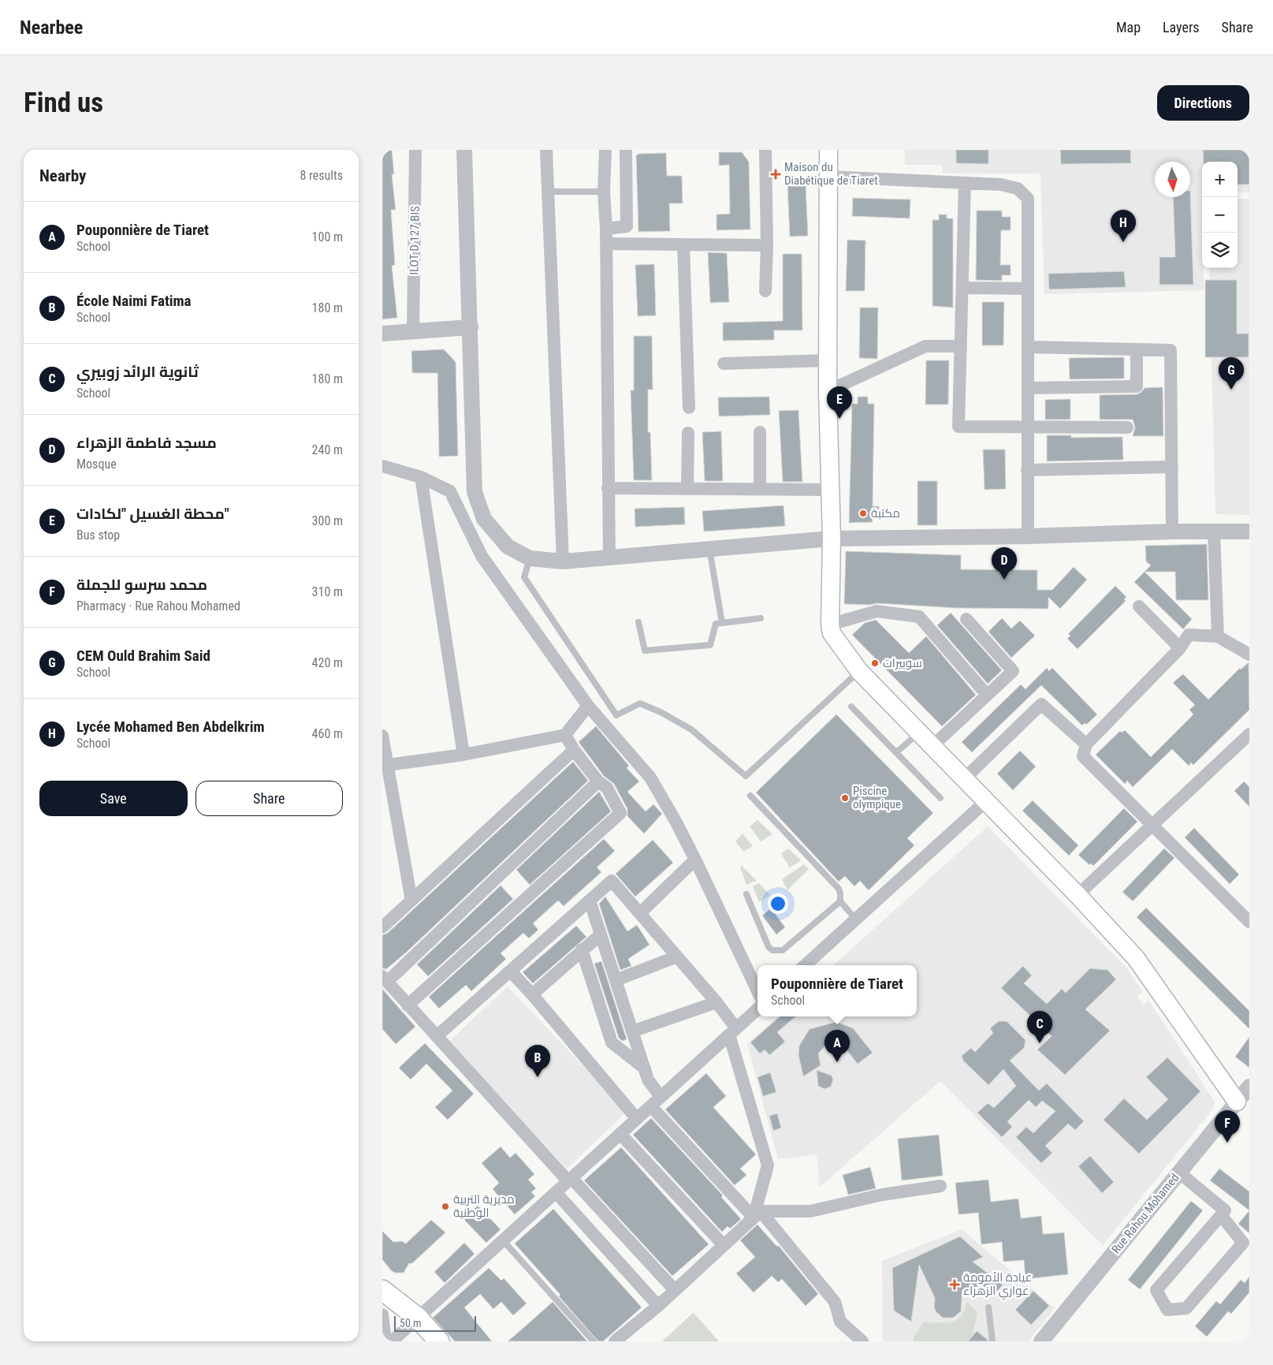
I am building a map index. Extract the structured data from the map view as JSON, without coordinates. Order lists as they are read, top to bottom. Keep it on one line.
{"streets":{"street":["ILOT D 127 BIS","Rue Rahou Mohamed"]},"places":{"health":["Maison du Diabétique de Tiaret","عيادة الأمومة عواري الزهراء"],"other":["مكتبة","سوبيرات","Piscine olympique","مديرية التربية الوطنية"]},"scale_bar":"50 m","north":"bottom","page":{"header":"Nearbee","nav":["Map","Layers","Share"],"buttons":["Directions",["Save","Share"]],"title":"Find us","heading":["Nearby","8 results"],"map_buttons":["+","−"],"list":[{"mark":"A","name":"Pouponnière de Tiaret","note":"School","value":"100 m"},{"mark":"B","name":"École Naimi Fatima","note":"School","value":"180 m"},{"mark":"C","name":"ثانوية الرائد زوبيري","note":"School","value":"180 m"},{"mark":"D","name":"مسجد فاطمة الزهراء","note":"Mosque","value":"240 m"},{"mark":"E","name":"محطة الغسيل \"لكادات\"","note":"Bus stop","value":"300 m"},{"mark":"F","name":"محمد سرسو للجملة","note":"Pharmacy · Rue Rahou Mohamed","value":"310 m"},{"mark":"G","name":"CEM Ould Brahim Said","note":"School","value":"420 m"},{"mark":"H","name":"Lycée Mohamed Ben Abdelkrim","note":"School","value":"460 m"}],"pins":["H","G","E","D","C","A","B","F"],"popup":["Pouponnière de Tiaret","School"],"scale":"50 m"}}
